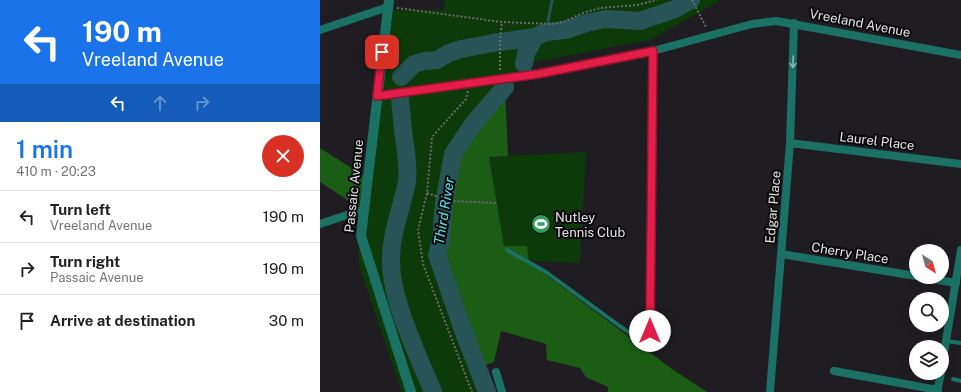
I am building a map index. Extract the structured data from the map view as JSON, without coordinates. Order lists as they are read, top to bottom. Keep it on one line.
{"streets":{"street":["Vreeland Avenue","Laurel Place","Passaic Avenue","Edgar Place","Cherry Place"]},"crossings":[["Vreeland Avenue","Passaic Avenue"],["Vreeland Avenue","Edgar Place"],["Laurel Place","Edgar Place"],["Edgar Place","Cherry Place"]],"water":["Third River"],"places":{"sports":["Nutley Tennis Club"]},"north":"bottom right","page":{"turn":["190 m","Vreeland Avenue"],"heading":["1 min","410 m · 20:23"],"list":[{"name":"Turn left","note":"Vreeland Avenue","value":"190 m"},{"name":"Turn right","note":"Passaic Avenue","value":"190 m"},{"name":"Arrive at destination","value":"30 m"}]}}
